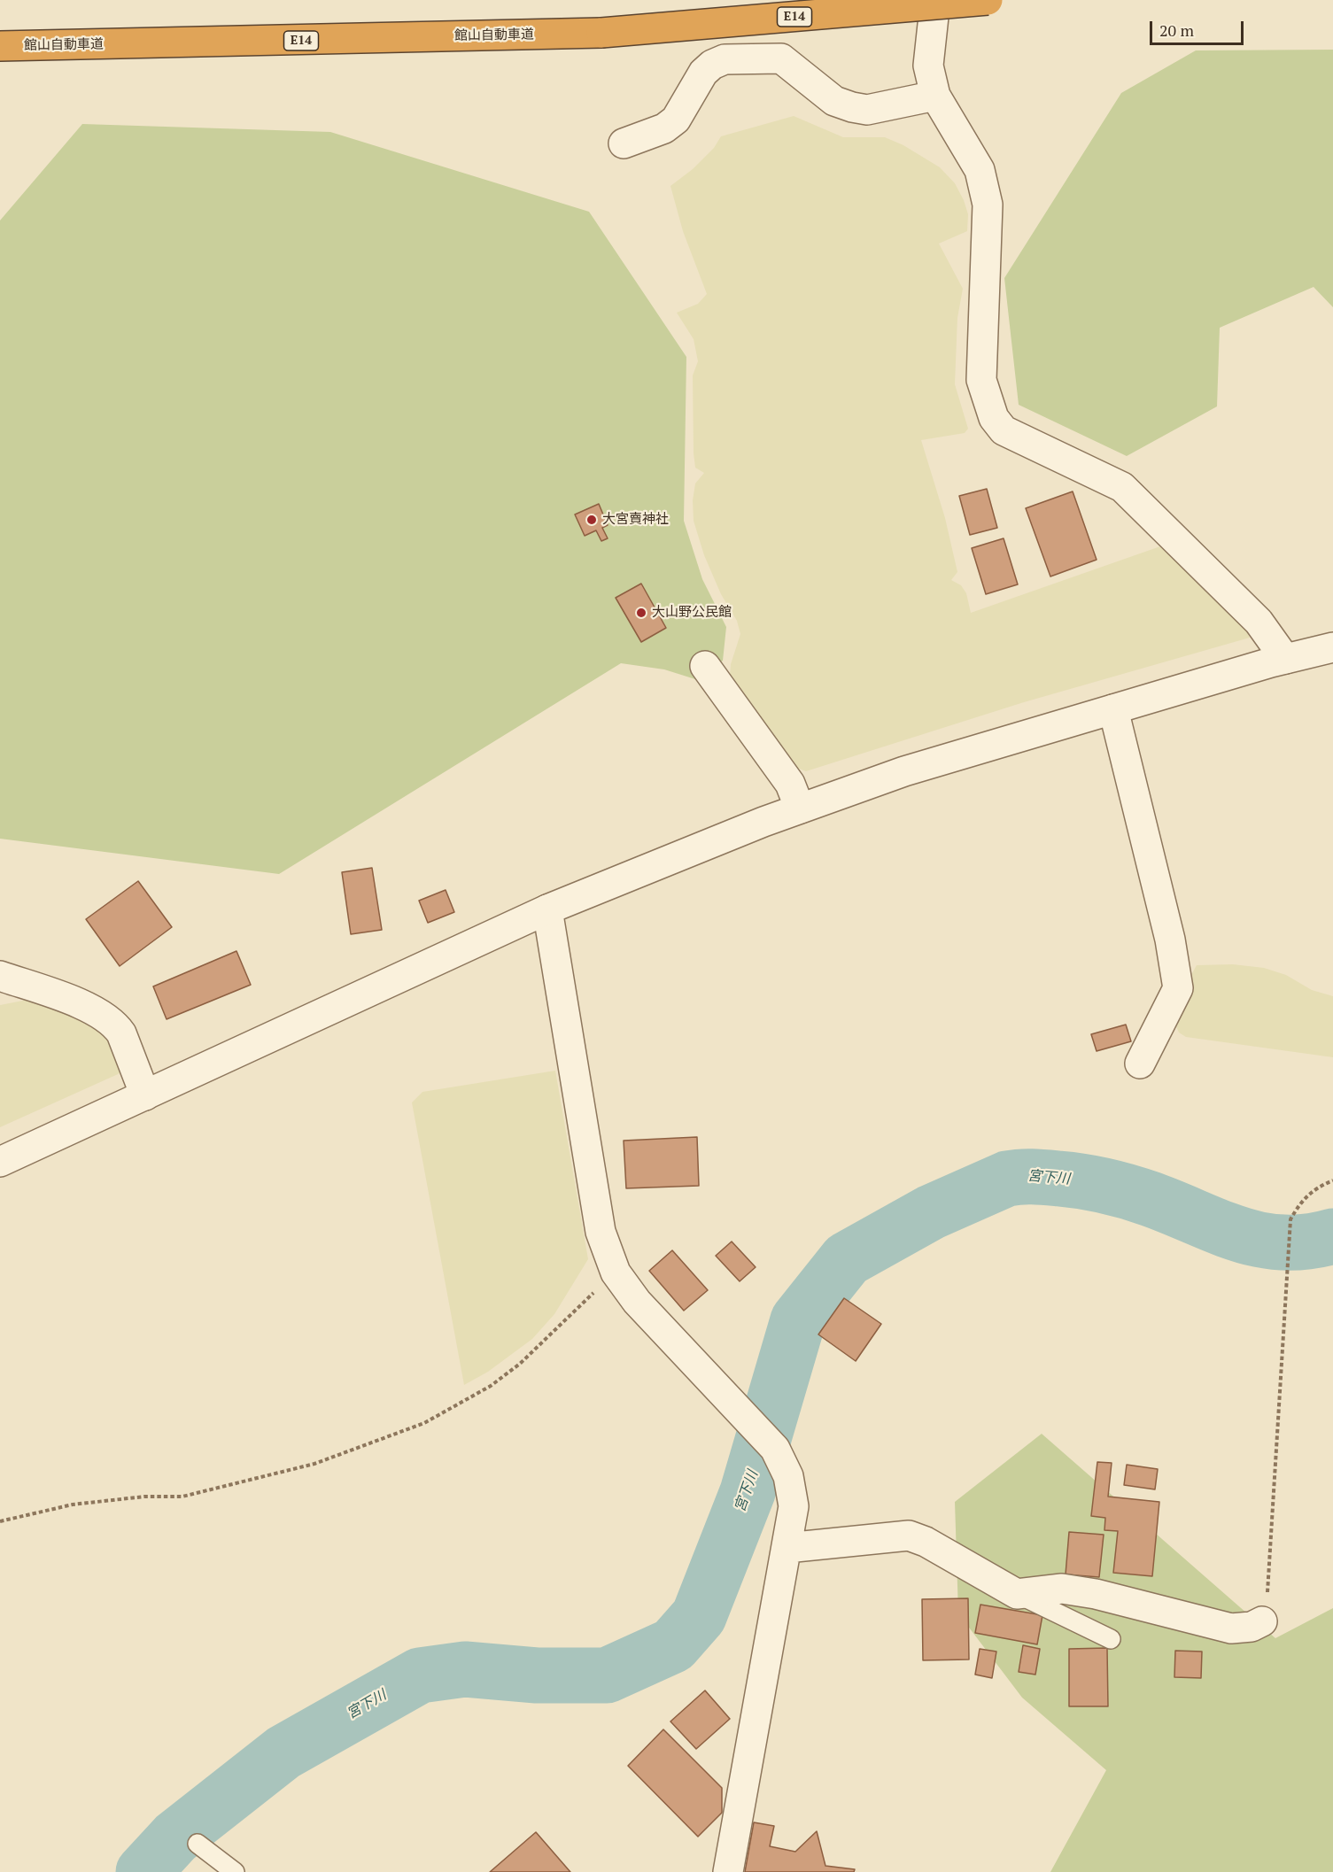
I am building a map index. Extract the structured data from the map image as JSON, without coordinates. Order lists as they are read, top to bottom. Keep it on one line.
{"streets":{"highway":["E14","館山自動車道"]},"water":["宮下川"],"places":["大宮賣神社","大山野公民館"],"scale_bar":"20 m"}
